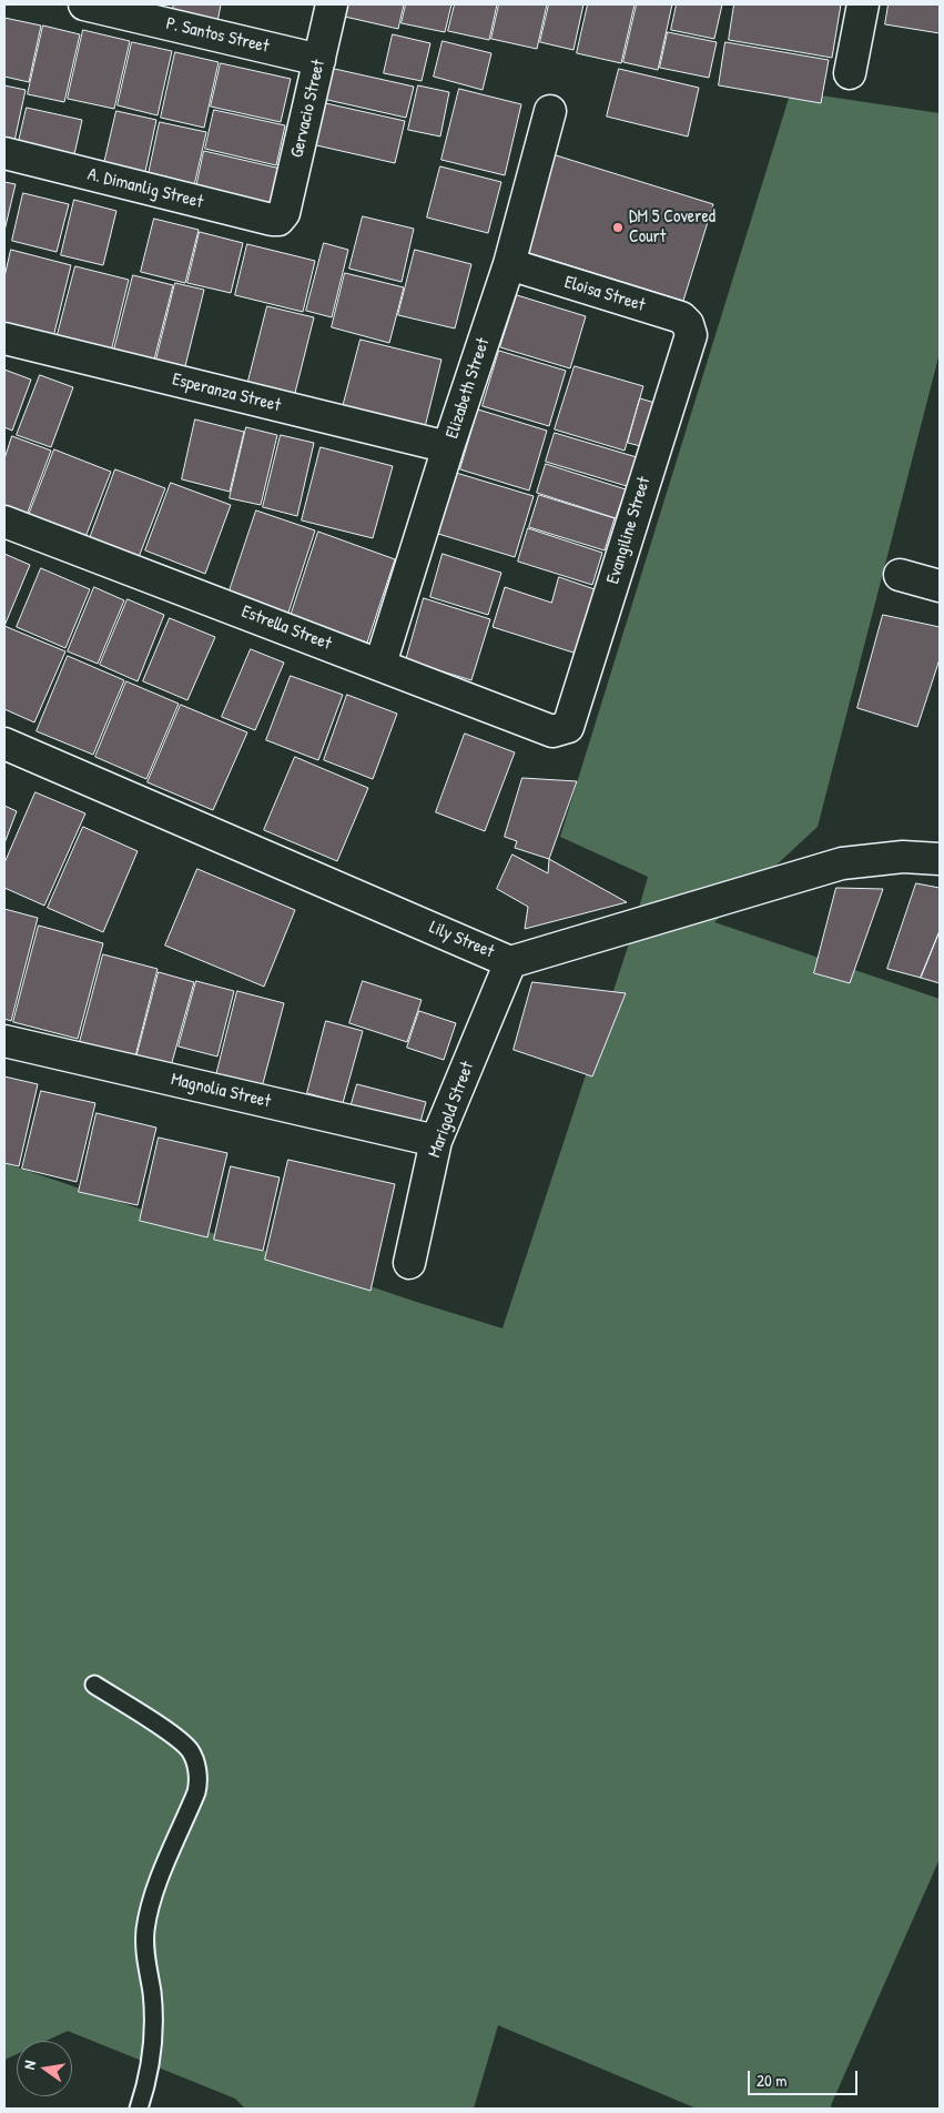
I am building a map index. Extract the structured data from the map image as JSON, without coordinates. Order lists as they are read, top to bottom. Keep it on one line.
{"streets":{"street":["P. Santos Street","Gervacio Street","A. Dimanlig Street","Eloisa Street","Elizabeth Street","Esperanza Street","Evangiline Street","Estrella Street","Lily Street","Magnolia Street","Marigold Street"]},"crossings":[["P. Santos Street","Gervacio Street"],["Gervacio Street","A. Dimanlig Street"],["Eloisa Street","Elizabeth Street"],["Eloisa Street","Evangiline Street"],["Elizabeth Street","Esperanza Street"],["Elizabeth Street","Estrella Street"],["Evangiline Street","Estrella Street"],["Lily Street","Marigold Street"],["Magnolia Street","Marigold Street"]],"places":["DM 5 Covered Court"],"scale_bar":"20 m","north":"left"}
